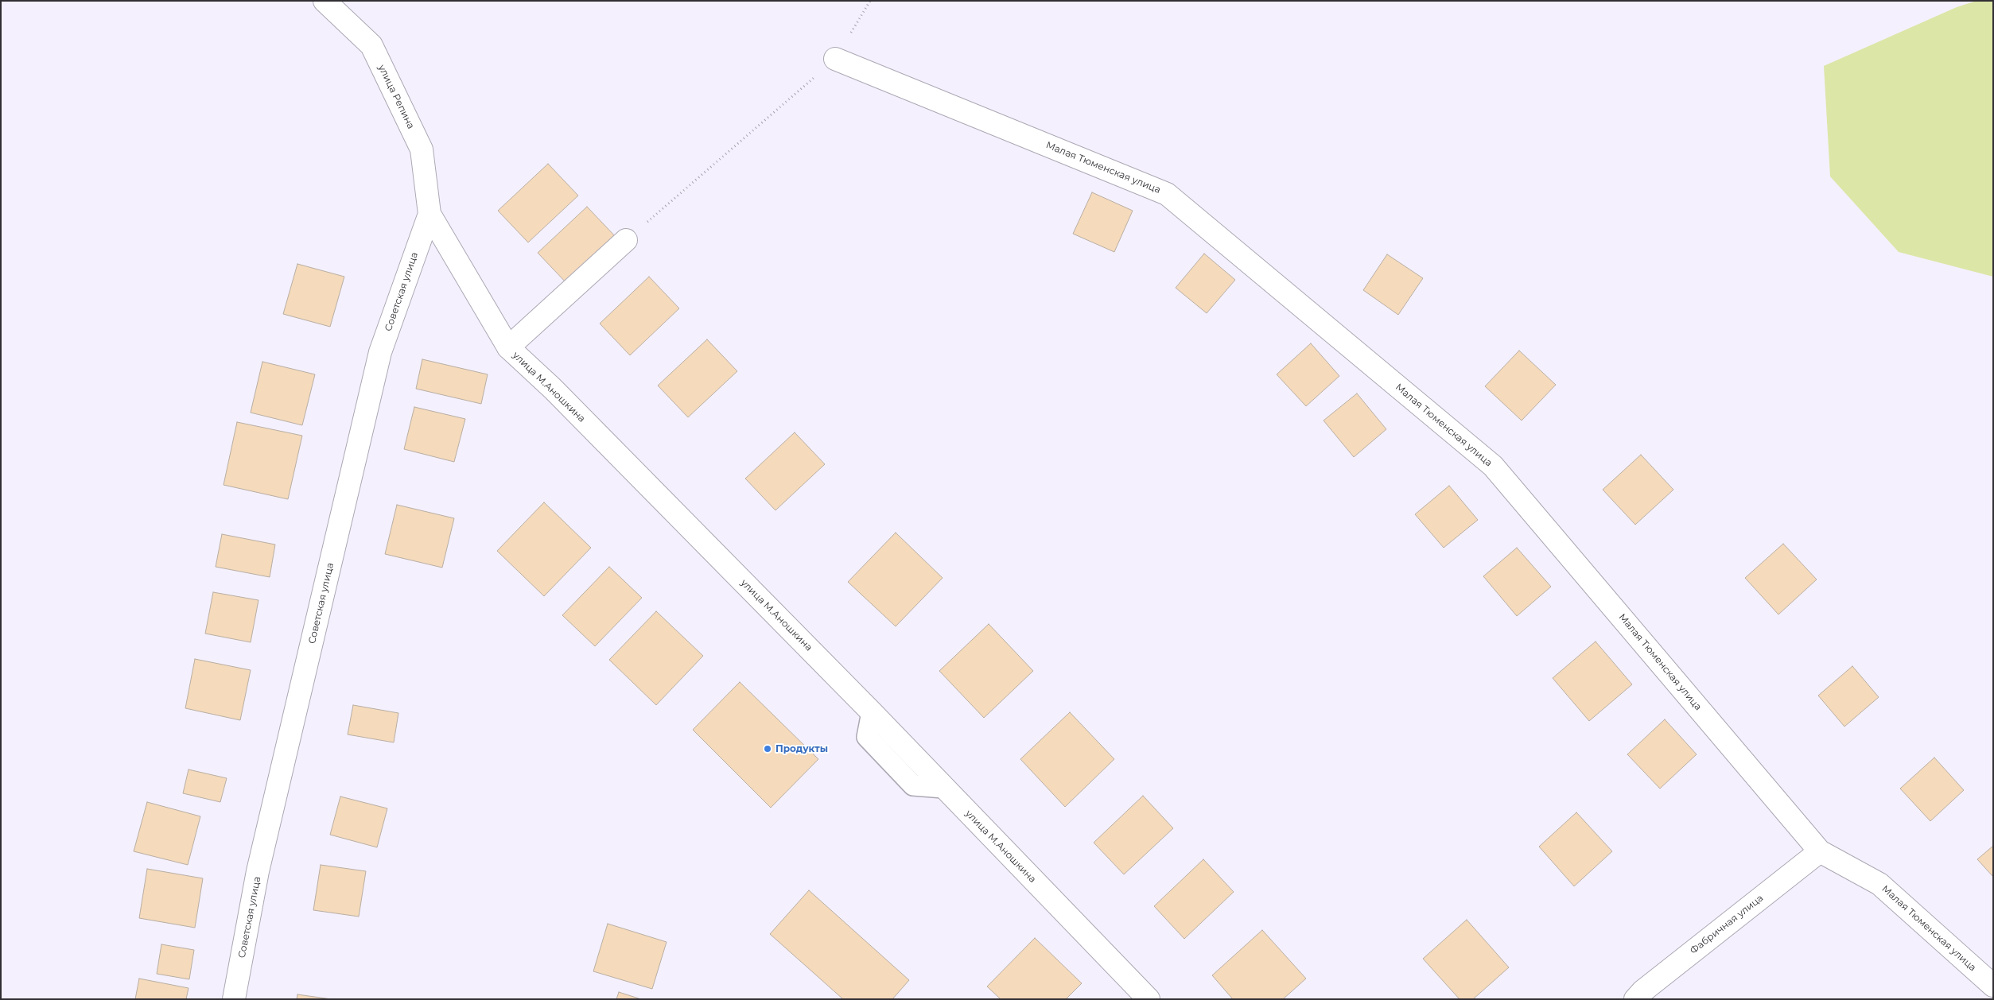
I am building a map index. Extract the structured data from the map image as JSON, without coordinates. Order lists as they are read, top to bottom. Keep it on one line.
{"streets":{"street":["улица Репина","Малая Тюменская улица","Советская улица","улица М.Аношкина","Фабричная улица"]},"crossings":[["улица Репина","Советская улица"],["улица Репина","улица М.Аношкина"],["Малая Тюменская улица","Фабричная улица"],["Советская улица","улица М.Аношкина"]],"places":["Продукты"]}
